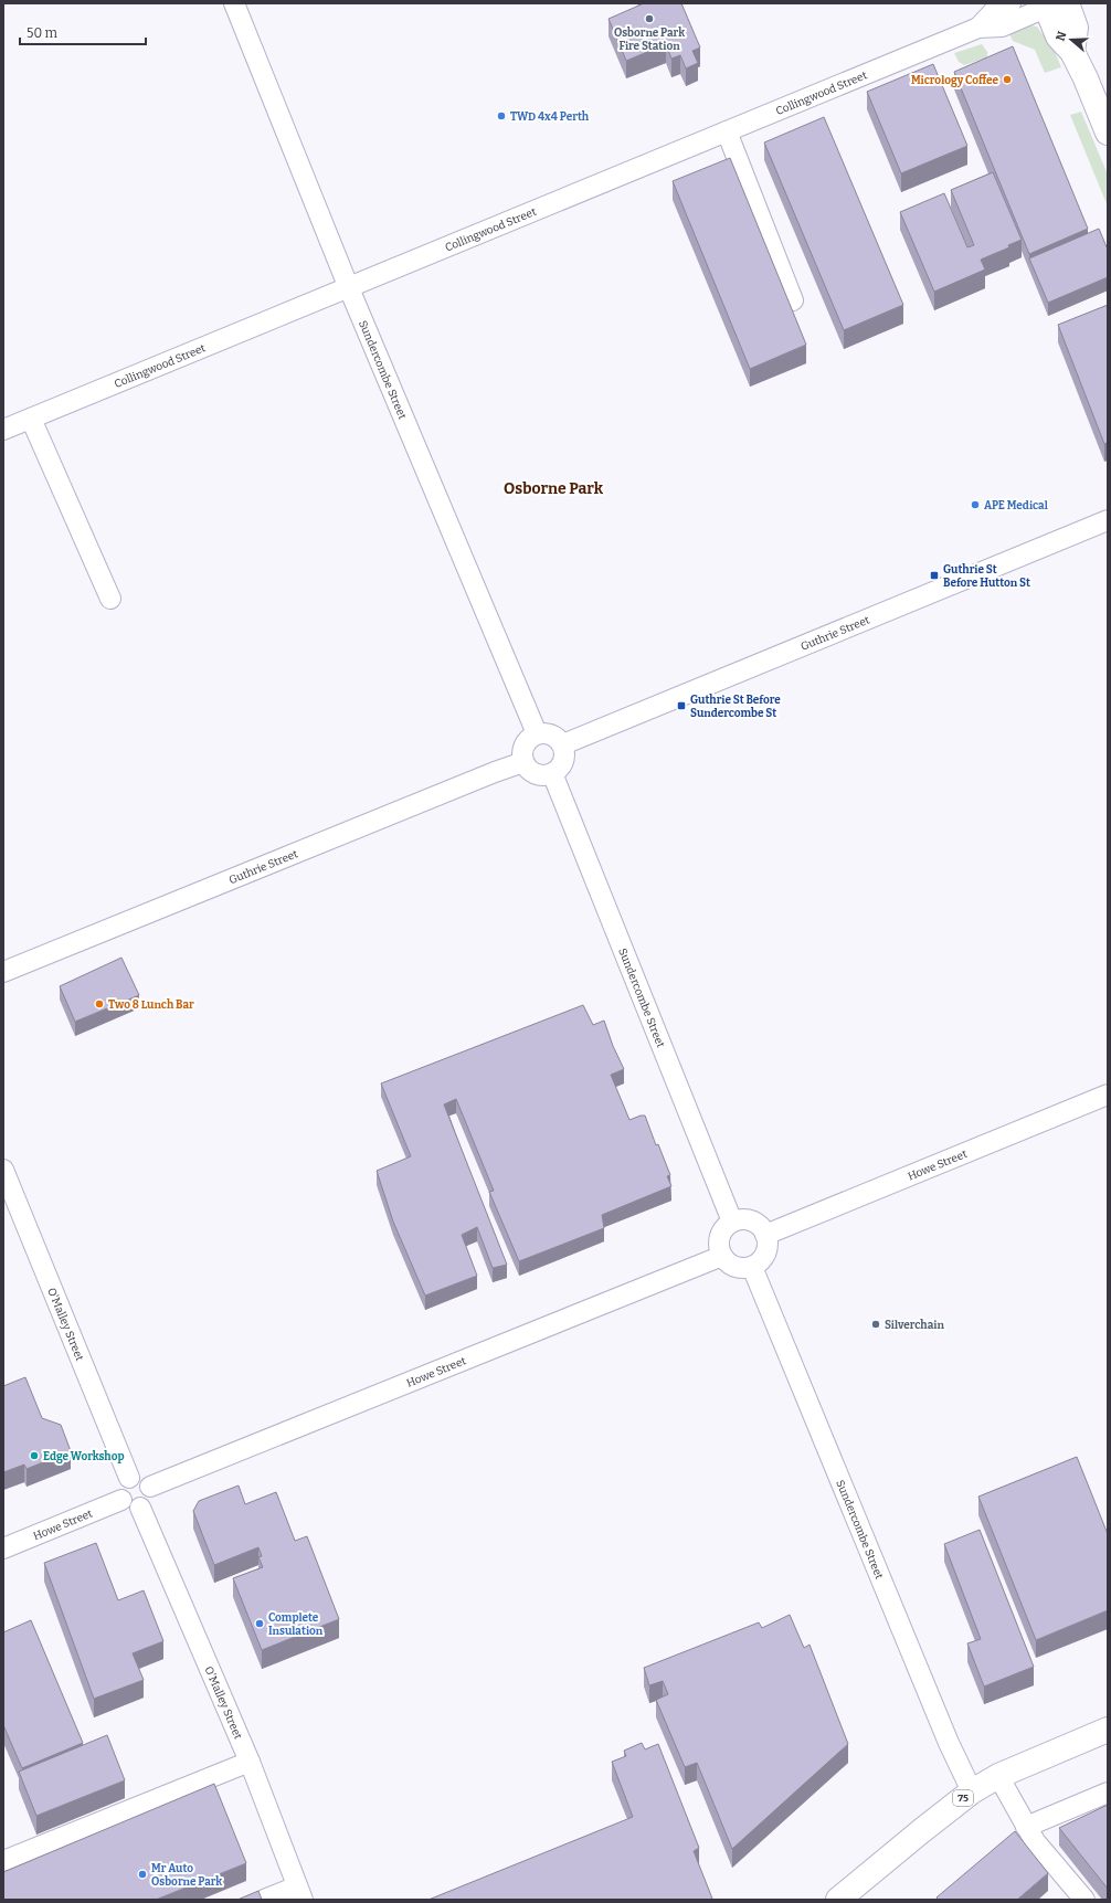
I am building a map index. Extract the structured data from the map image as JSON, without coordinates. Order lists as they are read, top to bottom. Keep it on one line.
{"streets":{"main road":["75"],"street":["Collingwood Street","Sundercombe Street","Guthrie Street","Howe Street","O'Malley Street"]},"crossings":[["Collingwood Street","Sundercombe Street"],["Sundercombe Street","Guthrie Street"],["Sundercombe Street","Howe Street"],["Sundercombe Street","75"],["Howe Street","O'Malley Street"]],"districts":["Osborne Park"],"places":{"other":["Osborne Park Fire Station","Micrology Coffee","TWD 4x4 Perth","APE Medical","Two 8 Lunch Bar","Silverchain","Edge Workshop","Complete Insulation","Mr Auto Osborne Park"],"transit":["Guthrie St Before Hutton St","Guthrie St Before Sundercombe St"]},"scale_bar":"50 m","north":"left"}
